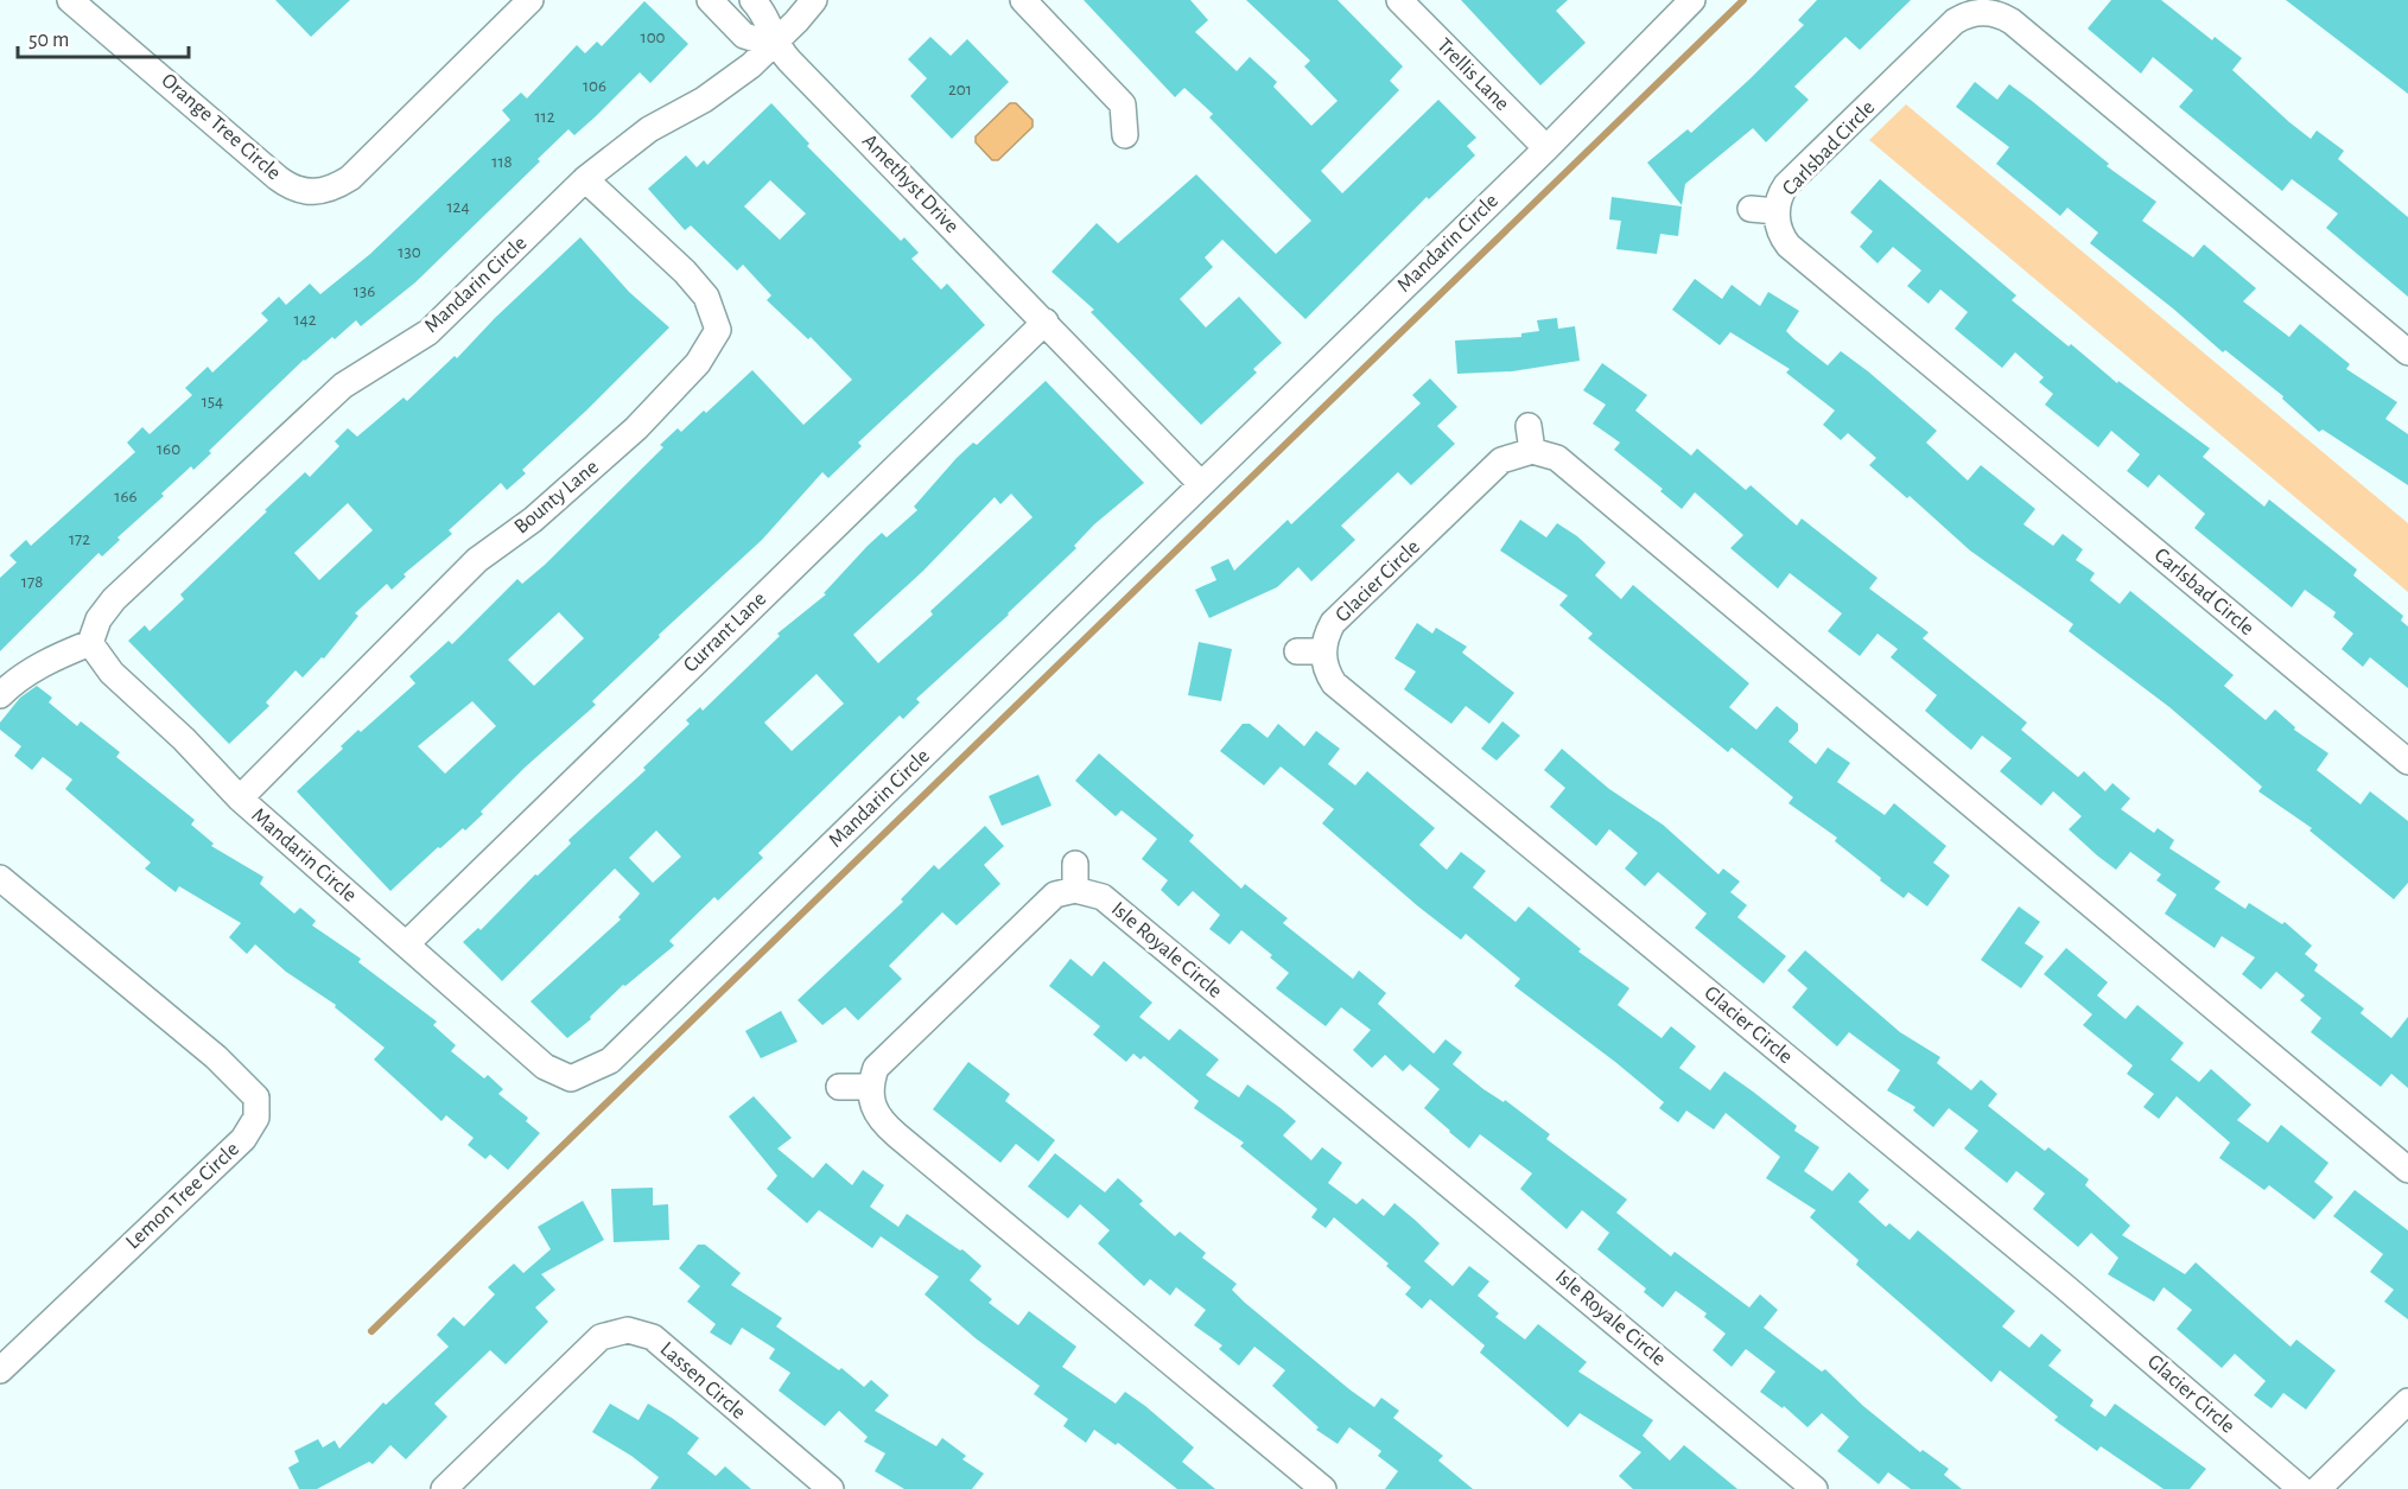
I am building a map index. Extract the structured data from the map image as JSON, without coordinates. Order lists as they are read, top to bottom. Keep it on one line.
{"streets":{"street":["Trellis Lane","Orange Tree Circle","Carlsbad Circle","Amethyst Drive","Mandarin Circle","Bounty Lane","Glacier Circle","Currant Lane","Isle Royale Circle","Lemon Tree Circle","Lassen Circle"]},"crossings":[["Trellis Lane","Mandarin Circle"],["Amethyst Drive","Mandarin Circle"],["Amethyst Drive","Currant Lane"],["Mandarin Circle","Bounty Lane"],["Mandarin Circle","Currant Lane"]],"house_numbers":["100","106","201","112","118","124","130","136","142","154","160","166","172","178"],"scale_bar":"50 m"}
